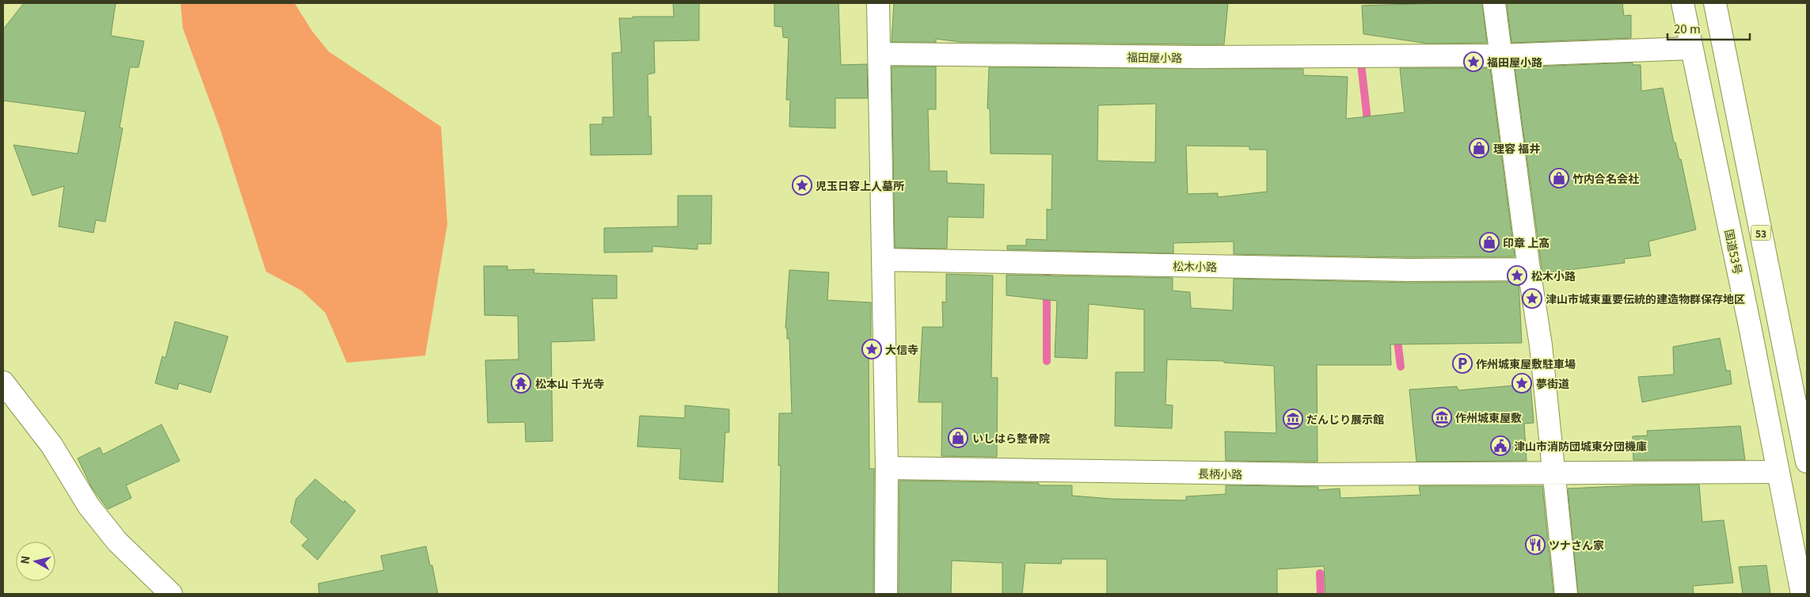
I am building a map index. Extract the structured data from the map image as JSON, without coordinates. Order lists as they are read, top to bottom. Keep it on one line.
{"streets":{"main road":["福田屋小路","53","国道53号","松木小路","長柄小路"]},"crossings":[["福田屋小路","国道53号"],["国道53号","長柄小路"]],"places":{"place":["福田屋小路","児玉日容上人墓所","松木小路","津山市城東重要伝統的建造物群保存地区","大信寺","夢街道"],"shop":["理容 福井","竹内合名会社","印章 上髙","いしはら整骨院"],"parking":["作州城東屋敷駐車場"],"temple":["松本山 千光寺"],"museum":["作州城東屋敷","だんじり展示館"],"public building":["津山市消防団城東分団機庫"],"restaurant":["ツナさん家"]},"scale_bar":"20 m","north":"left"}
